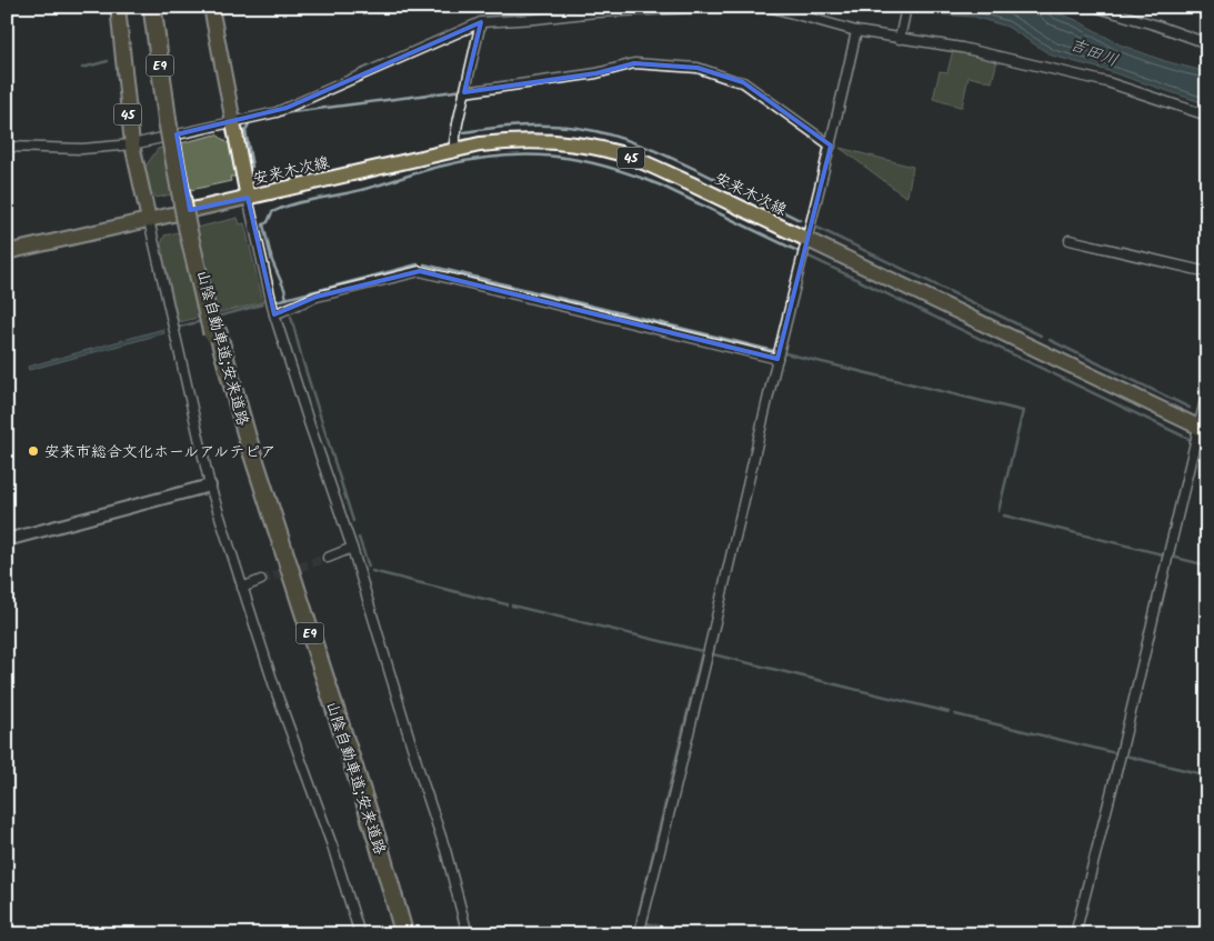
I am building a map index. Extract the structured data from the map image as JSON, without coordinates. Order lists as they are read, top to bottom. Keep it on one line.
{"streets":{"highway":["E9","山陰自動車道;安来道路"],"main road":["45","安来木次線"]},"crossings":[["45","安来木次線"]],"water":["吉田川"],"places":["安来市総合文化ホールアルテピア"]}
